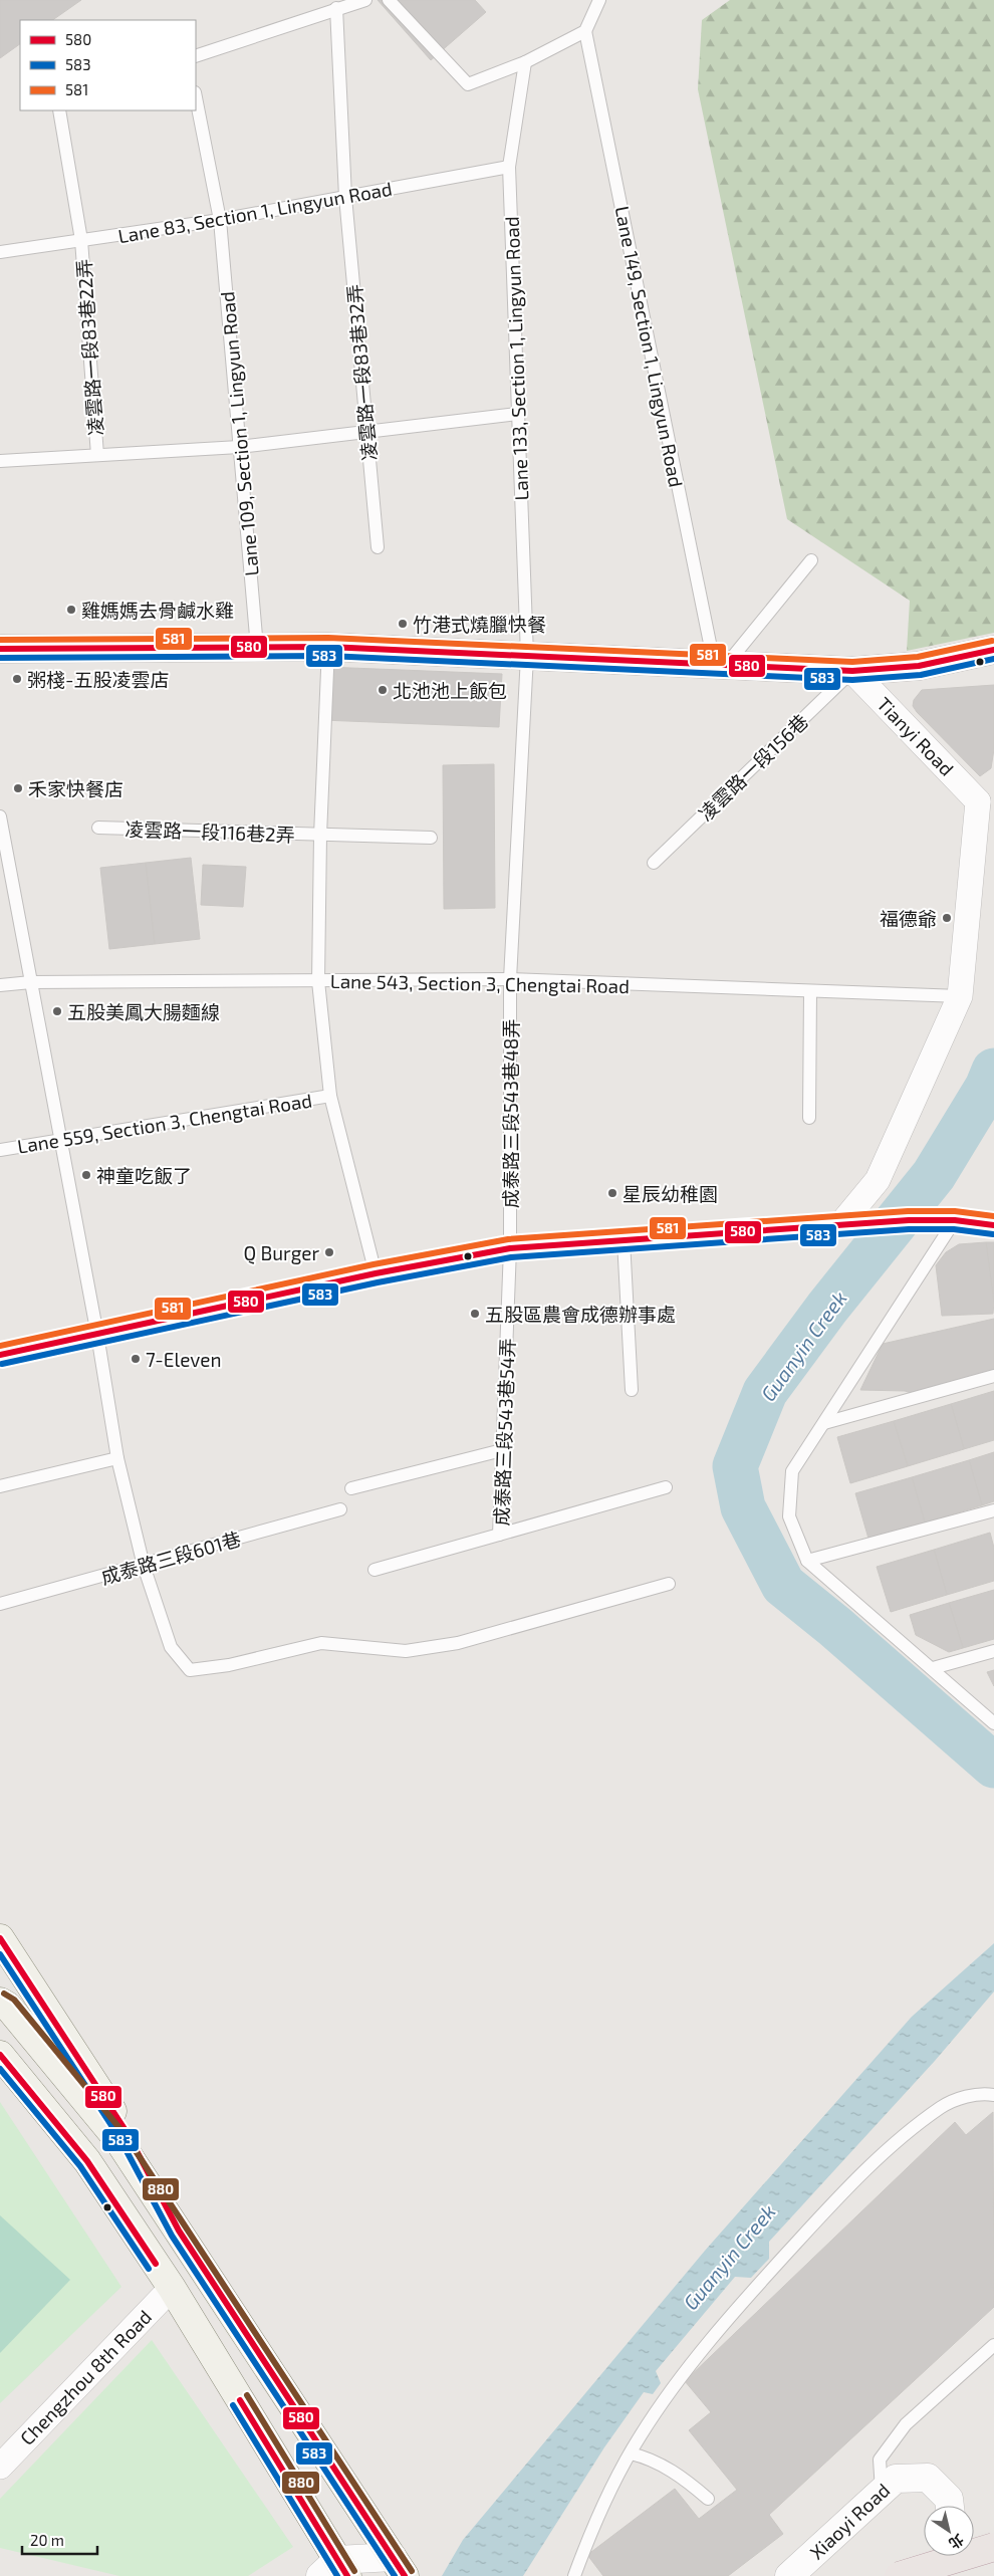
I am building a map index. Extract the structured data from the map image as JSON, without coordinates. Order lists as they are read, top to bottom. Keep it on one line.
{"streets":{"street":["Tianyi Road","Chengzhou 8th Road","Xiaoyi Road"],"lane":["Lane 83, Section 1, Lingyun Road","Lane 149, Section 1, Lingyun Road","凌雲路一段83巷22弄","Lane 133, Section 1, Lingyun Road","凌雲路一段83巷32弄","Lane 109, Section 1, Lingyun Road","凌雲路一段156巷","凌雲路一段116巷2弄","Lane 543, Section 3, Chengtai Road","成泰路三段543巷48弄","Lane 559, Section 3, Chengtai Road","成泰路三段543巷54弄","成泰路三段601巷"]},"crossings":[["Lane 83, Section 1, Lingyun Road","凌雲路一段83巷22弄"],["Lane 83, Section 1, Lingyun Road","Lane 133, Section 1, Lingyun Road"],["Lane 83, Section 1, Lingyun Road","凌雲路一段83巷32弄"],["Lane 83, Section 1, Lingyun Road","Lane 109, Section 1, Lingyun Road"],["Lane 133, Section 1, Lingyun Road","Lane 543, Section 3, Chengtai Road"],["Lane 133, Section 1, Lingyun Road","成泰路三段543巷48弄"],["Tianyi Road","凌雲路一段156巷"],["Lane 543, Section 3, Chengtai Road","成泰路三段543巷48弄"],["成泰路三段543巷48弄","成泰路三段543巷54弄"]],"water":["Guanyin Creek"],"places":["雞媽媽去骨鹹水雞","竹港式燒臘快餐","粥棧-五股凌雲店","北池池上飯包","禾家快餐店","福德爺","五股美鳳大腸麵線","神童吃飯了","星辰幼稚園","Q Burger","五股區農會成德辦事處","7-Eleven"],"lines":["transit line 581","transit line 580","transit line 583","transit line 880"],"legend":["580","583","581"],"scale_bar":"20 m","north":"bottom right"}
